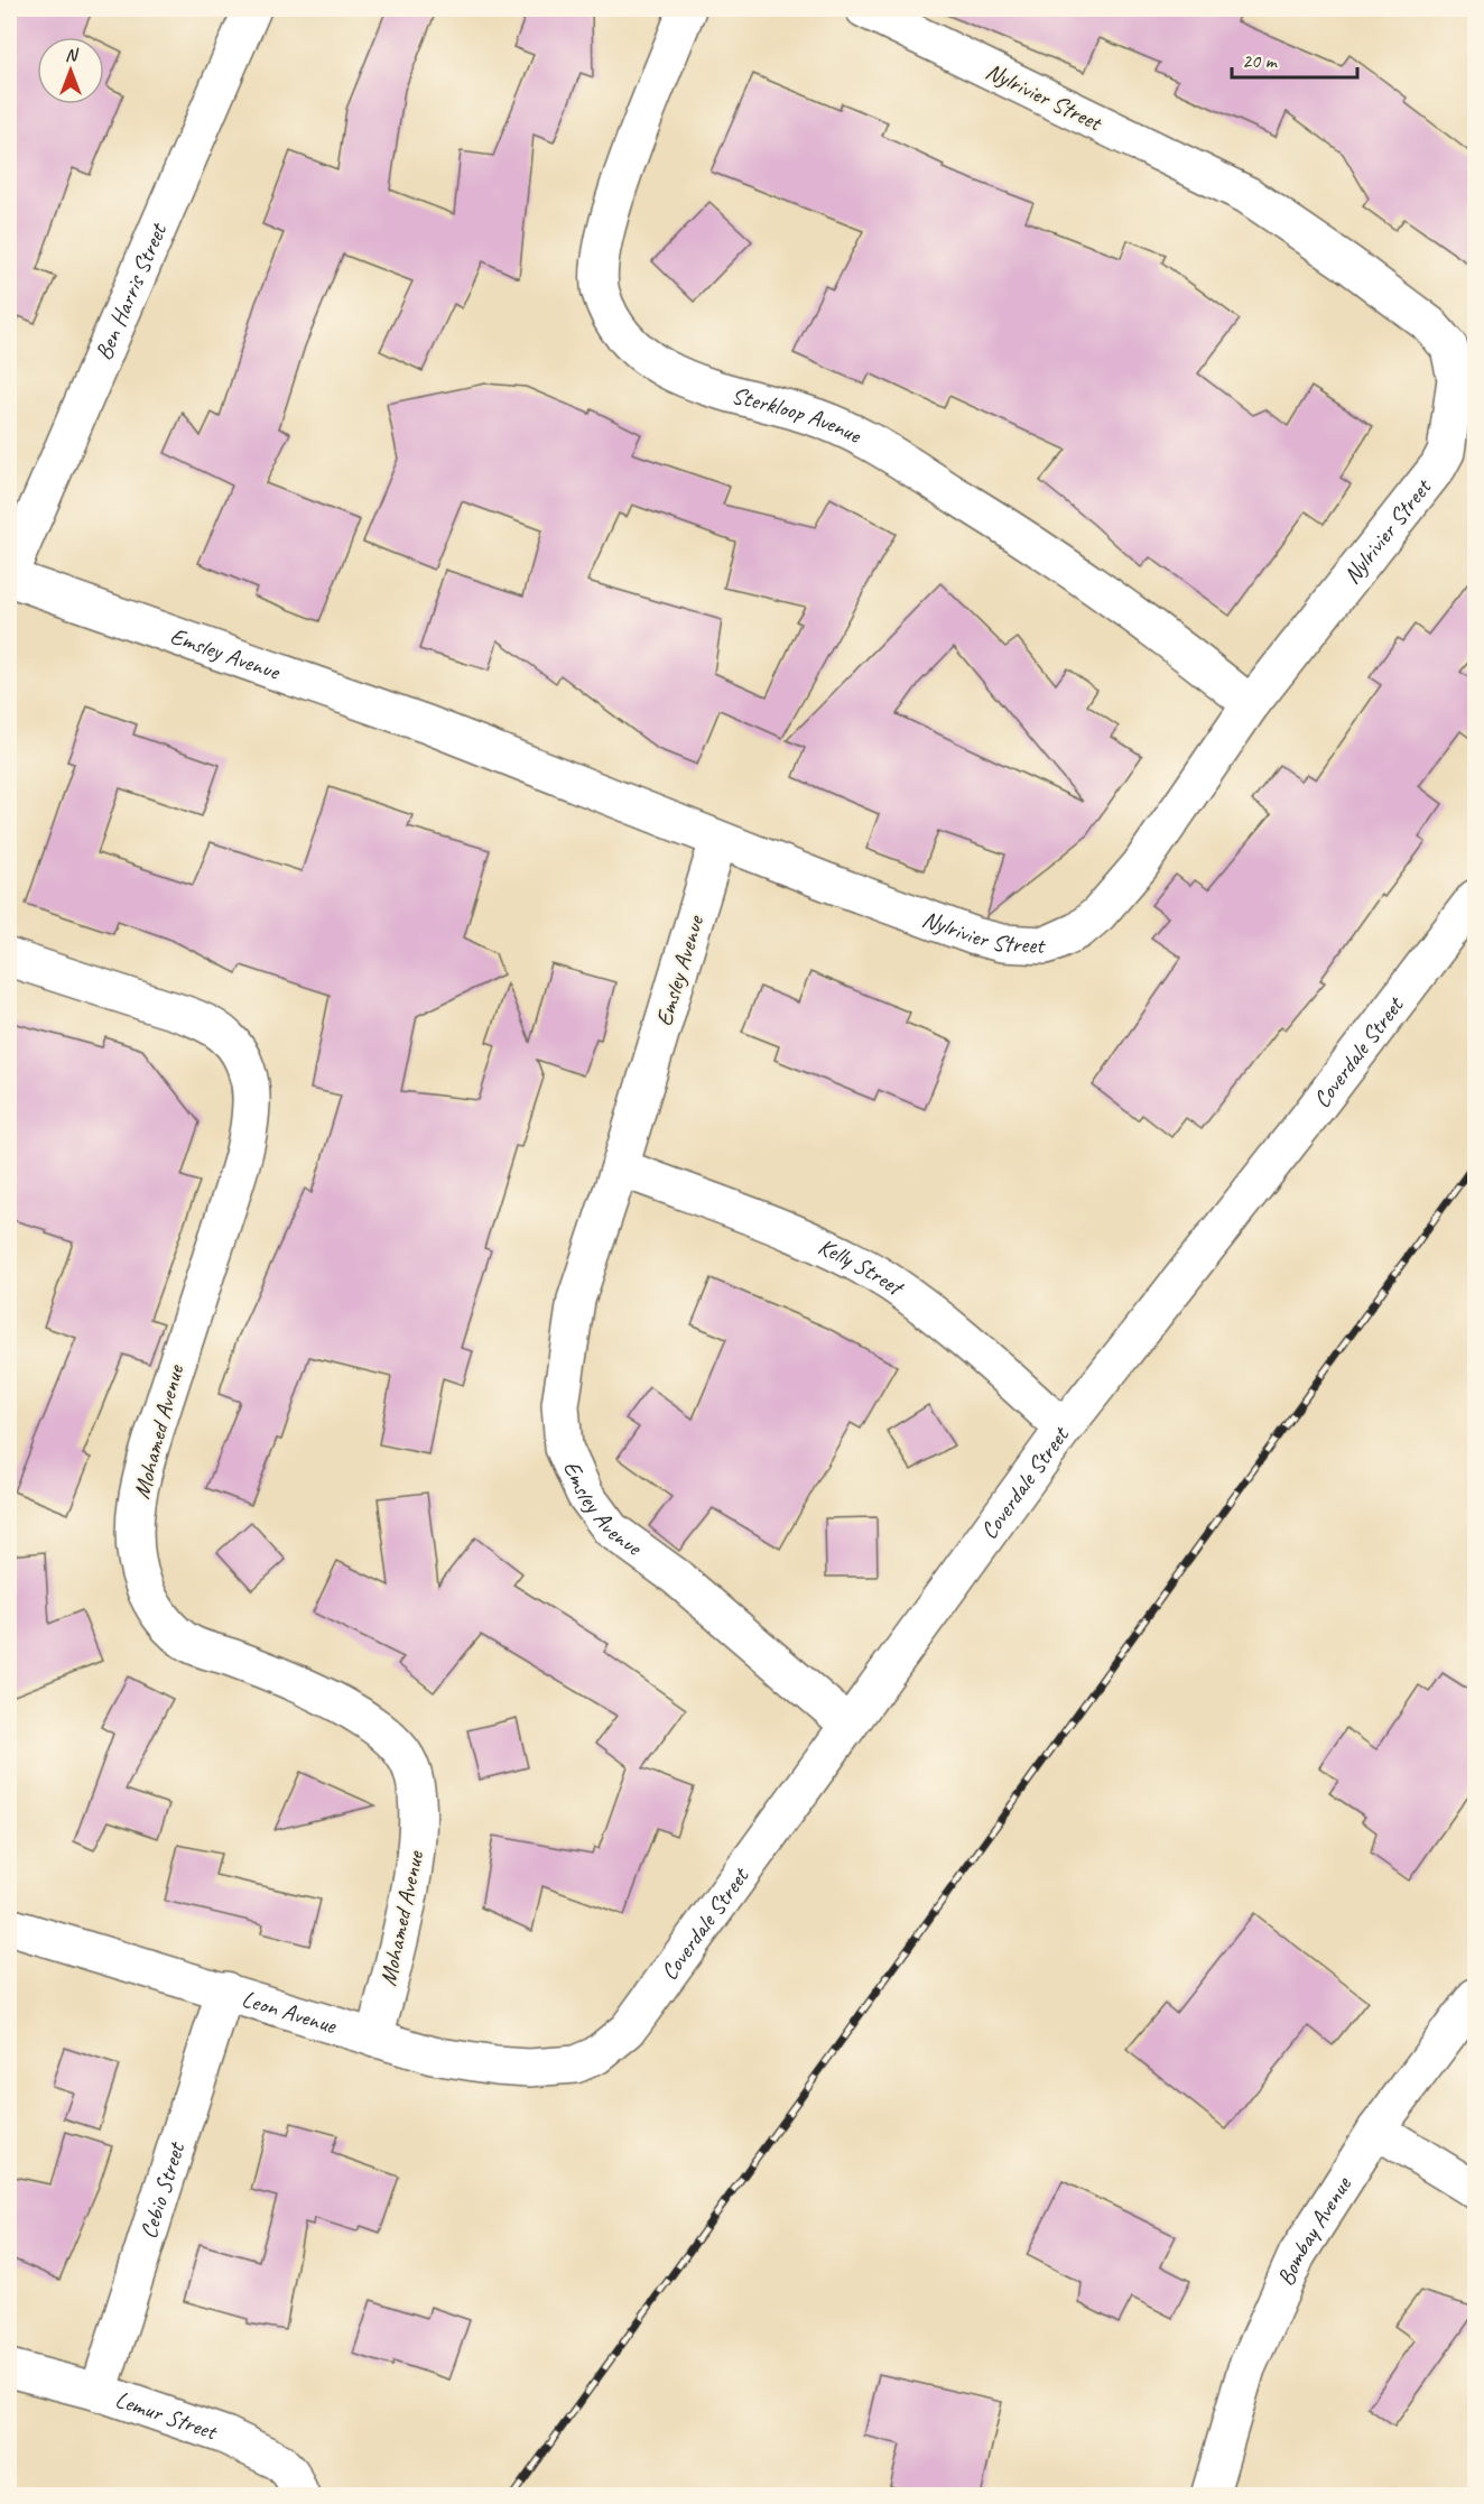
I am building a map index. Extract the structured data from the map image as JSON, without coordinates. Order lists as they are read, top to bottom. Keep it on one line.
{"streets":{"street":["Nylrivier Street","Ben Harris Street","Sterkloop Avenue","Emsley Avenue","Coverdale Street","Kelly Street","Mohamed Avenue","Leon Avenue","Cebio Street","Bombay Avenue","Lemur Street"]},"crossings":[["Nylrivier Street","Sterkloop Avenue"],["Nylrivier Street","Emsley Avenue"],["Ben Harris Street","Emsley Avenue"],["Emsley Avenue","Coverdale Street"],["Emsley Avenue","Kelly Street"],["Coverdale Street","Kelly Street"],["Coverdale Street","Leon Avenue"],["Mohamed Avenue","Leon Avenue"],["Leon Avenue","Cebio Street"],["Cebio Street","Lemur Street"]],"scale_bar":"20 m","north":"top"}
